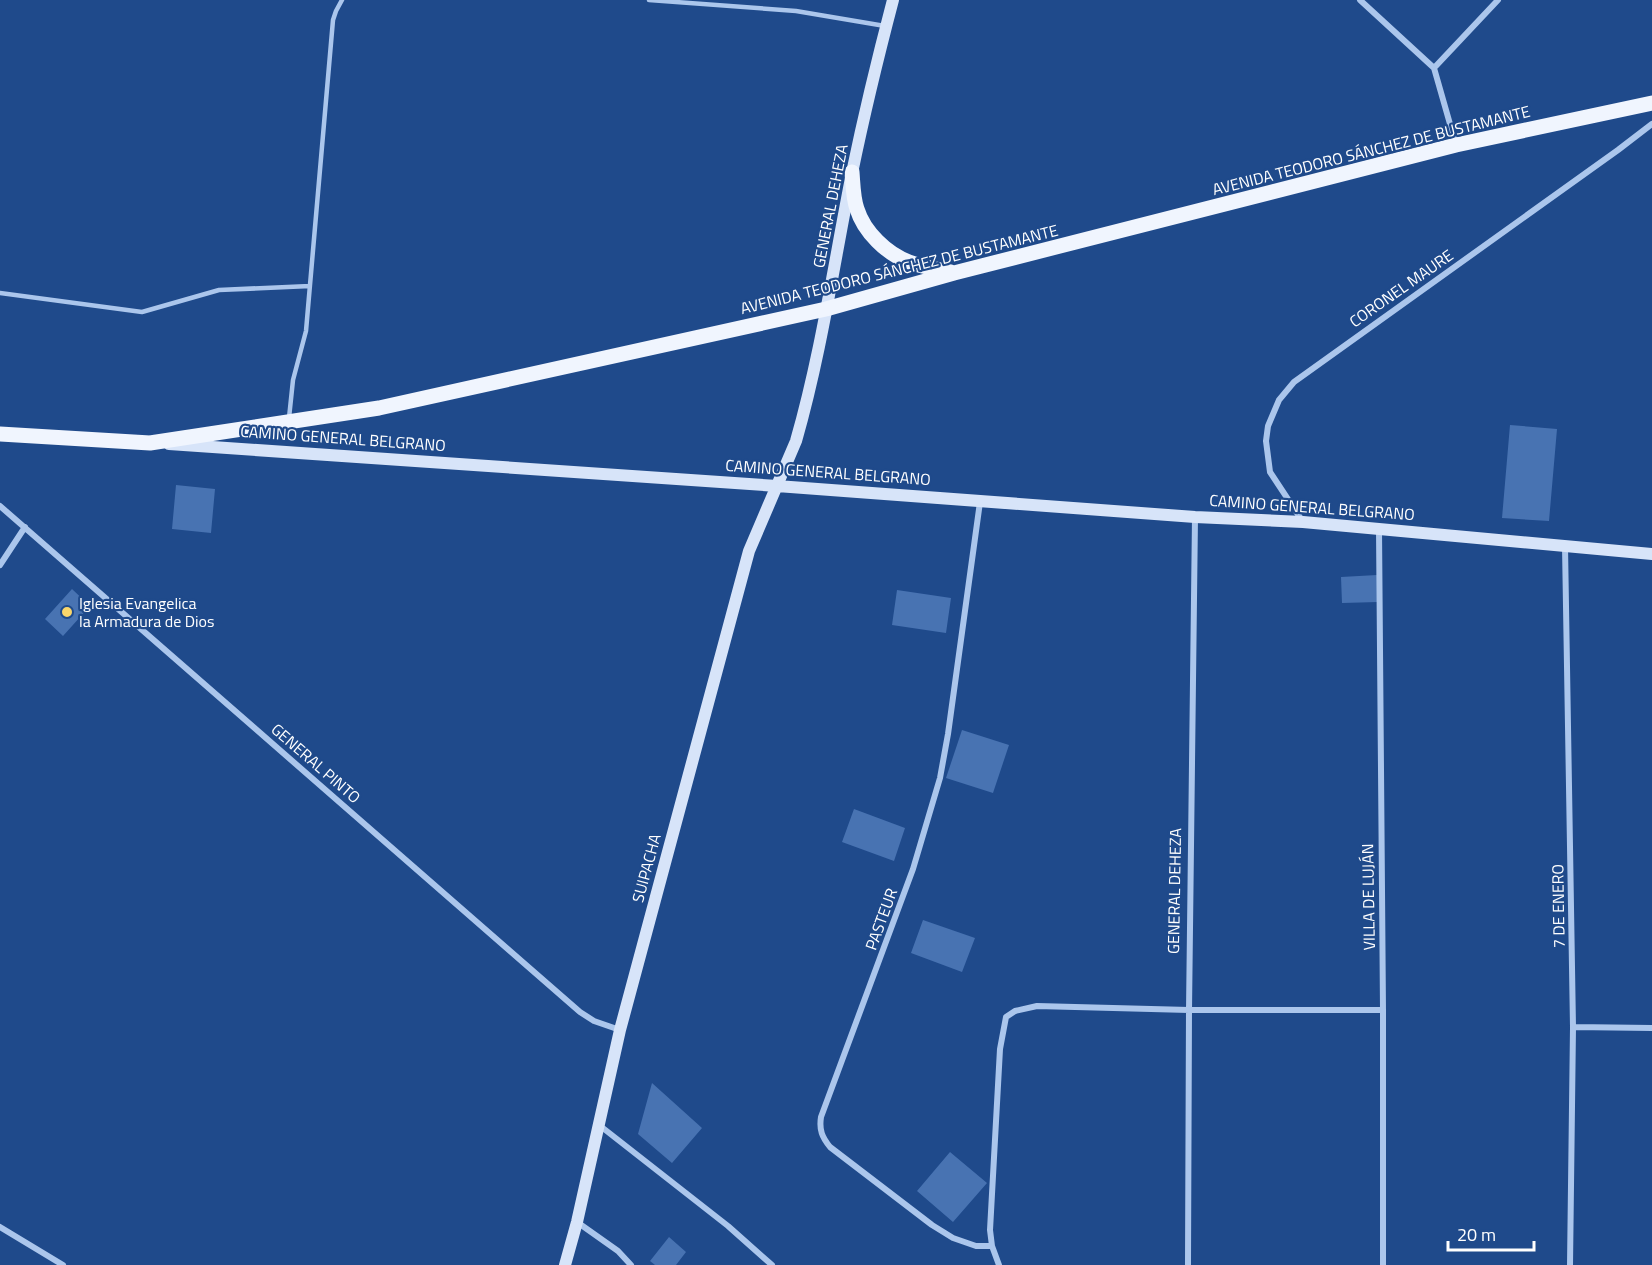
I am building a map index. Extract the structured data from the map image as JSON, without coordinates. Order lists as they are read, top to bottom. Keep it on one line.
{"streets":{"main road":["AVENIDA TEODORO SÁNCHEZ DE BUSTAMANTE","CAMINO GENERAL BELGRANO"],"street":["GENERAL DEHEZA","CORONEL MAURE","GENERAL PINTO","SUIPACHA","VILLA DE LUJÁN","7 DE ENERO","PASTEUR"]},"crossings":[["AVENIDA TEODORO SÁNCHEZ DE BUSTAMANTE","GENERAL DEHEZA"],["AVENIDA TEODORO SÁNCHEZ DE BUSTAMANTE","CAMINO GENERAL BELGRANO"],["GENERAL DEHEZA","CAMINO GENERAL BELGRANO"],["GENERAL DEHEZA","SUIPACHA"],["CORONEL MAURE","CAMINO GENERAL BELGRANO"],["CAMINO GENERAL BELGRANO","SUIPACHA"],["CAMINO GENERAL BELGRANO","VILLA DE LUJÁN"],["CAMINO GENERAL BELGRANO","7 DE ENERO"],["CAMINO GENERAL BELGRANO","PASTEUR"],["GENERAL PINTO","SUIPACHA"]],"places":["Iglesia Evangelica la Armadura de Dios"],"scale_bar":"20 m"}
